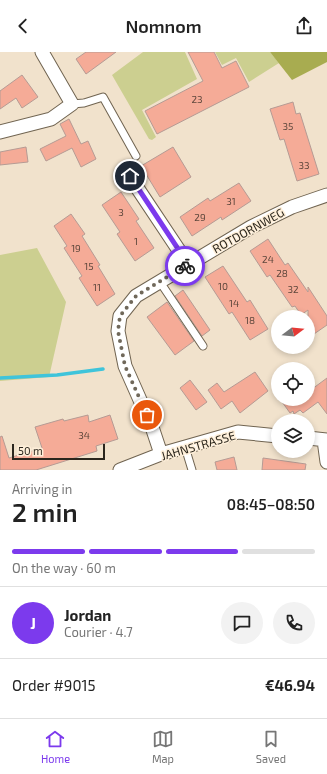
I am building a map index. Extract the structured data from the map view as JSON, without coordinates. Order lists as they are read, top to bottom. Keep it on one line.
{"streets":{"street":["ROTDORNWEG","JAHNSTRASSE"]},"crossings":[["ROTDORNWEG","JAHNSTRASSE"]],"house_numbers":["23","35","33","31","3","29","1","19","24","15","28","10","11","32","14","18","34"],"scale_bar":"50 m","north":"right","page":{"header":"Nomnom","scale":"50 m","heading":["2 min","Arriving in","08:45–08:50"],"panel":["Jordan","Courier · 4.7","Order #9015","€46.94"],"bar":"On the way · 60 m","round":"J","tabs":["Home","Map","Saved"]}}
